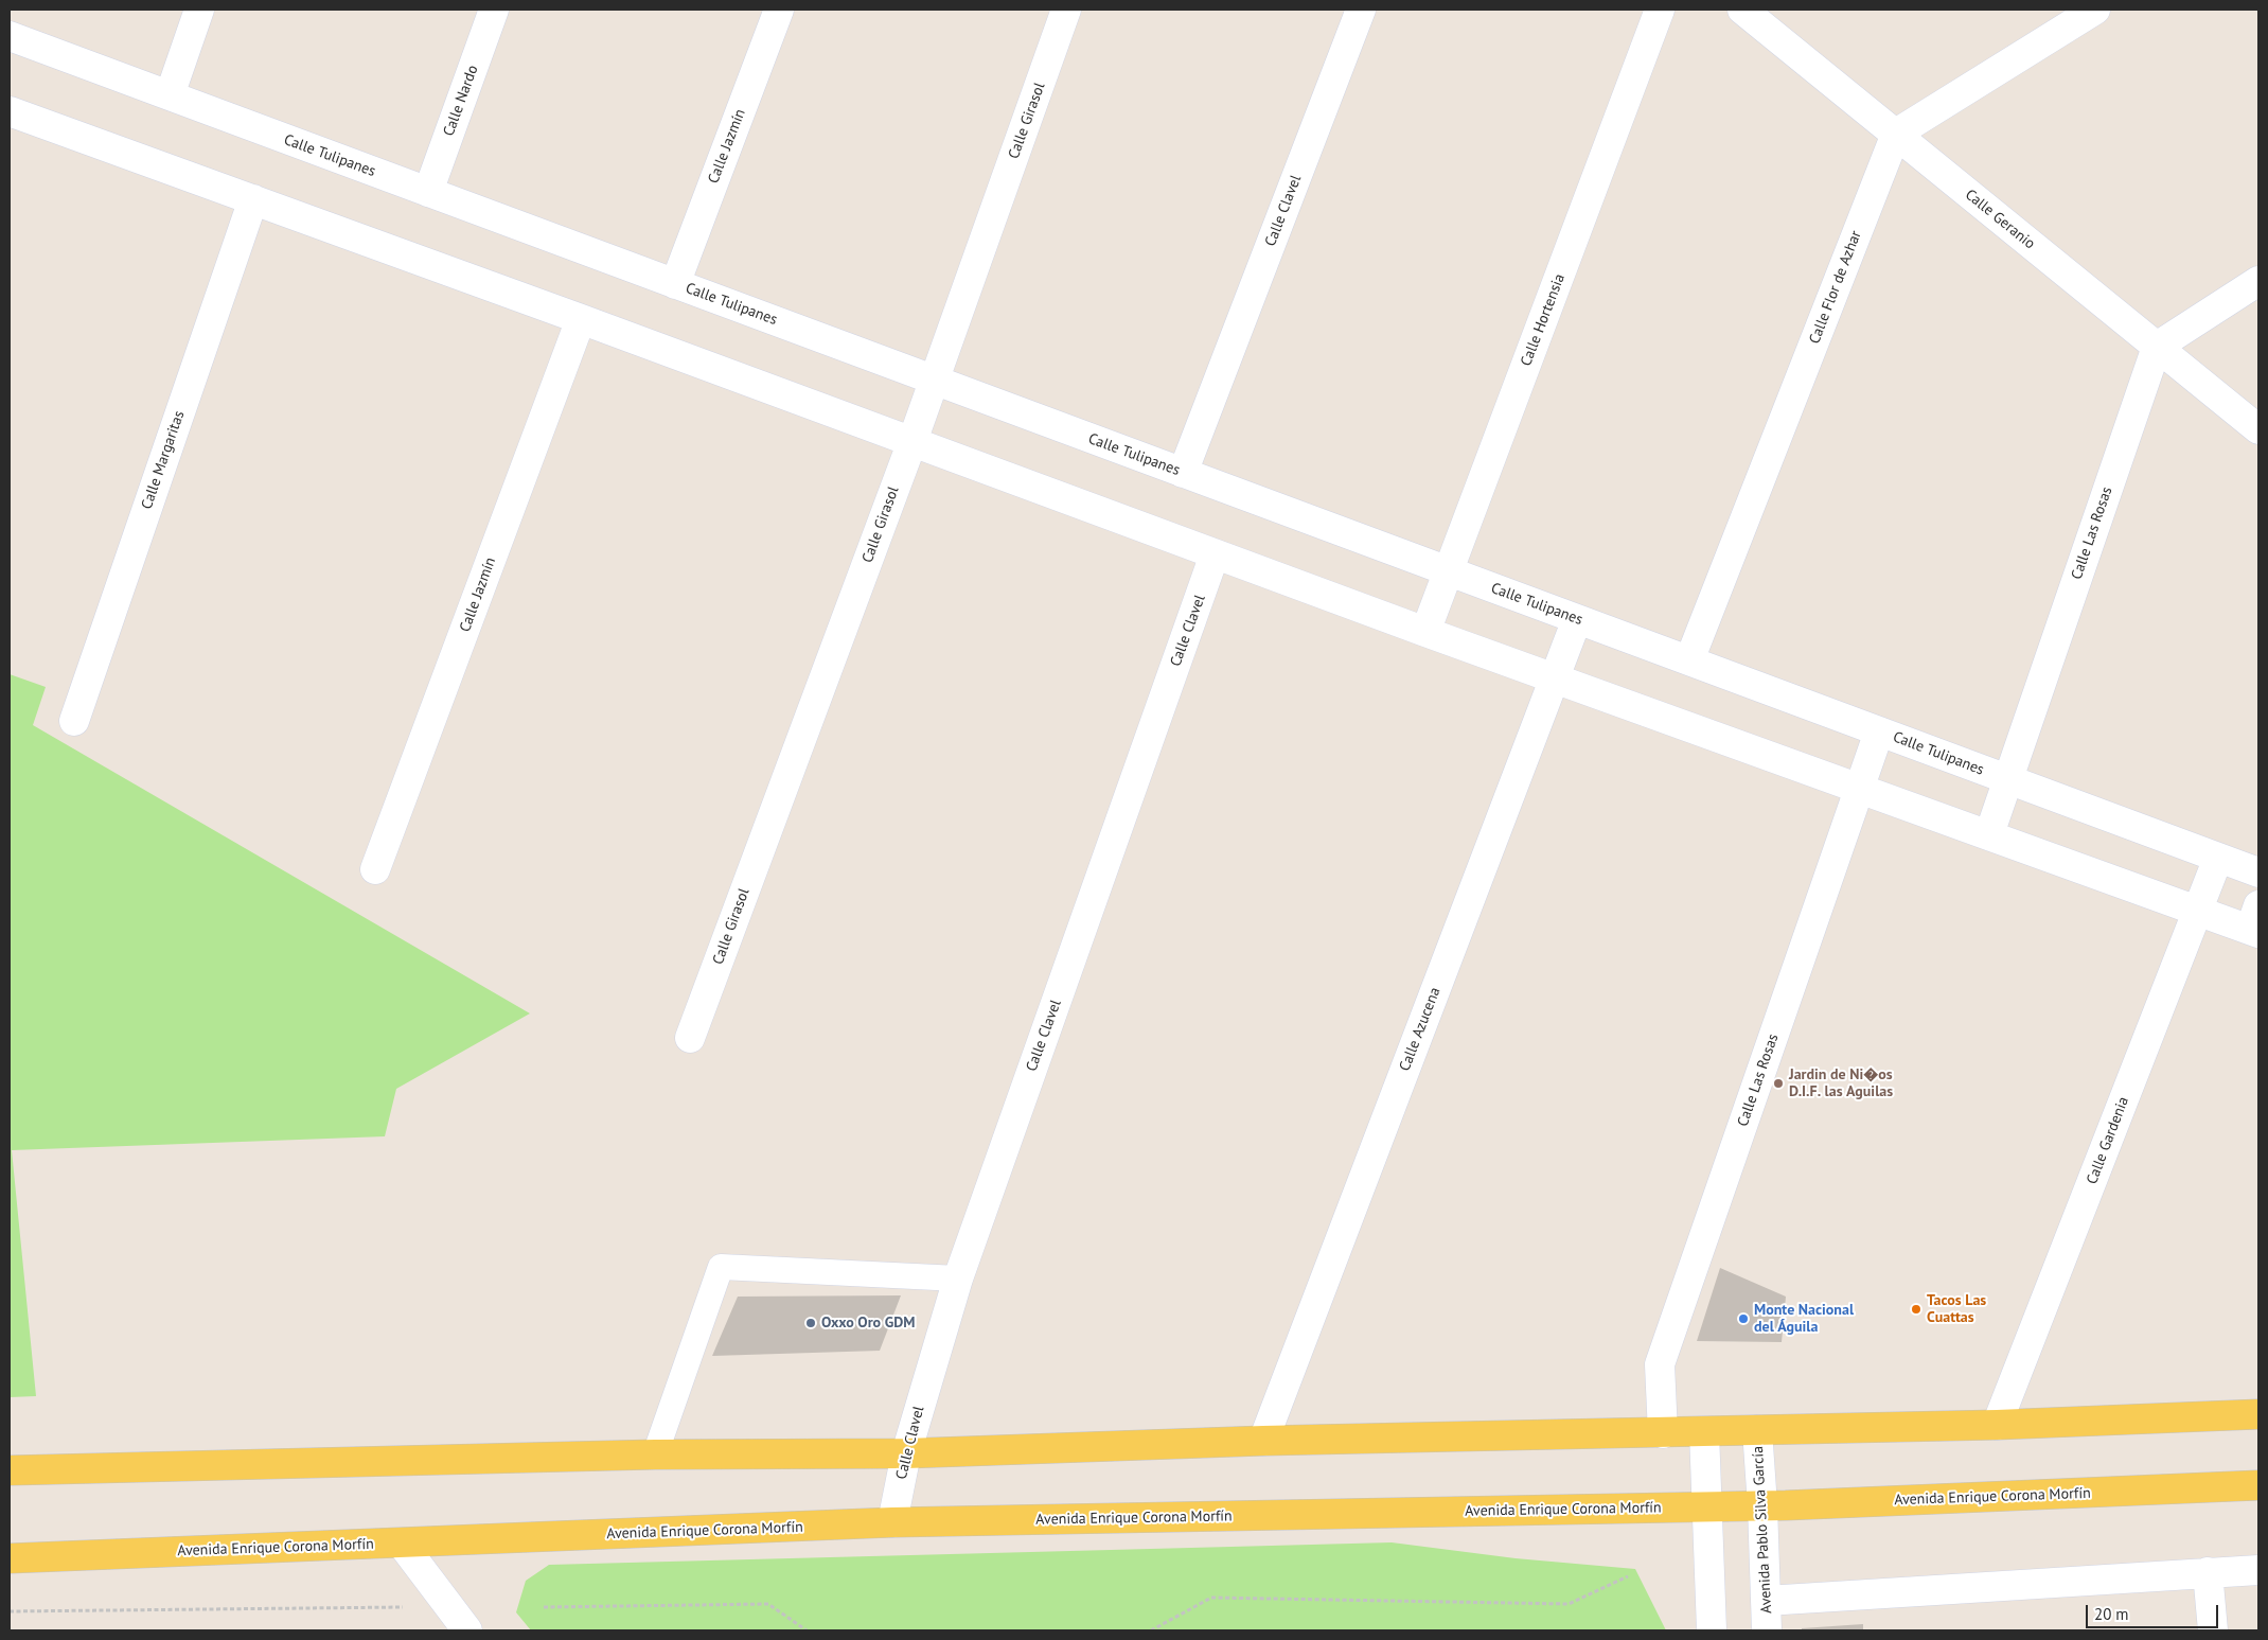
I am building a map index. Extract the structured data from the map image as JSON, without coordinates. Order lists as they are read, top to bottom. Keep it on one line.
{"streets":{"main road":["Avenida Enrique Corona Morfín"],"street":["Calle Nardo","Calle Girasol","Calle Jazmín","Calle Tulipanes","Calle Clavel","Calle Geranio","Calle Flor de Azhar","Calle Hortensia","Calle Margaritas","Calle Las Rosas","Calle Azucena","Calle Gardenia","Avenida Pablo Silva García"]},"crossings":[["Calle Nardo","Calle Tulipanes"],["Calle Girasol","Calle Tulipanes"],["Calle Jazmín","Calle Tulipanes"],["Calle Tulipanes","Calle Clavel"],["Calle Tulipanes","Calle Flor de Azhar"],["Calle Tulipanes","Calle Hortensia"],["Calle Tulipanes","Calle Las Rosas"],["Calle Tulipanes","Calle Azucena"],["Calle Tulipanes","Calle Gardenia"],["Calle Clavel","Avenida Enrique Corona Morfín"],["Calle Geranio","Calle Flor de Azhar"],["Calle Geranio","Calle Las Rosas"],["Avenida Enrique Corona Morfín","Avenida Pablo Silva García"]],"places":["Jardin de Ni�os D.I.F. las Aguilas","Tacos Las Cuattas","Monte Nacional del Águila","Oxxo Oro GDM"],"scale_bar":"20 m"}
